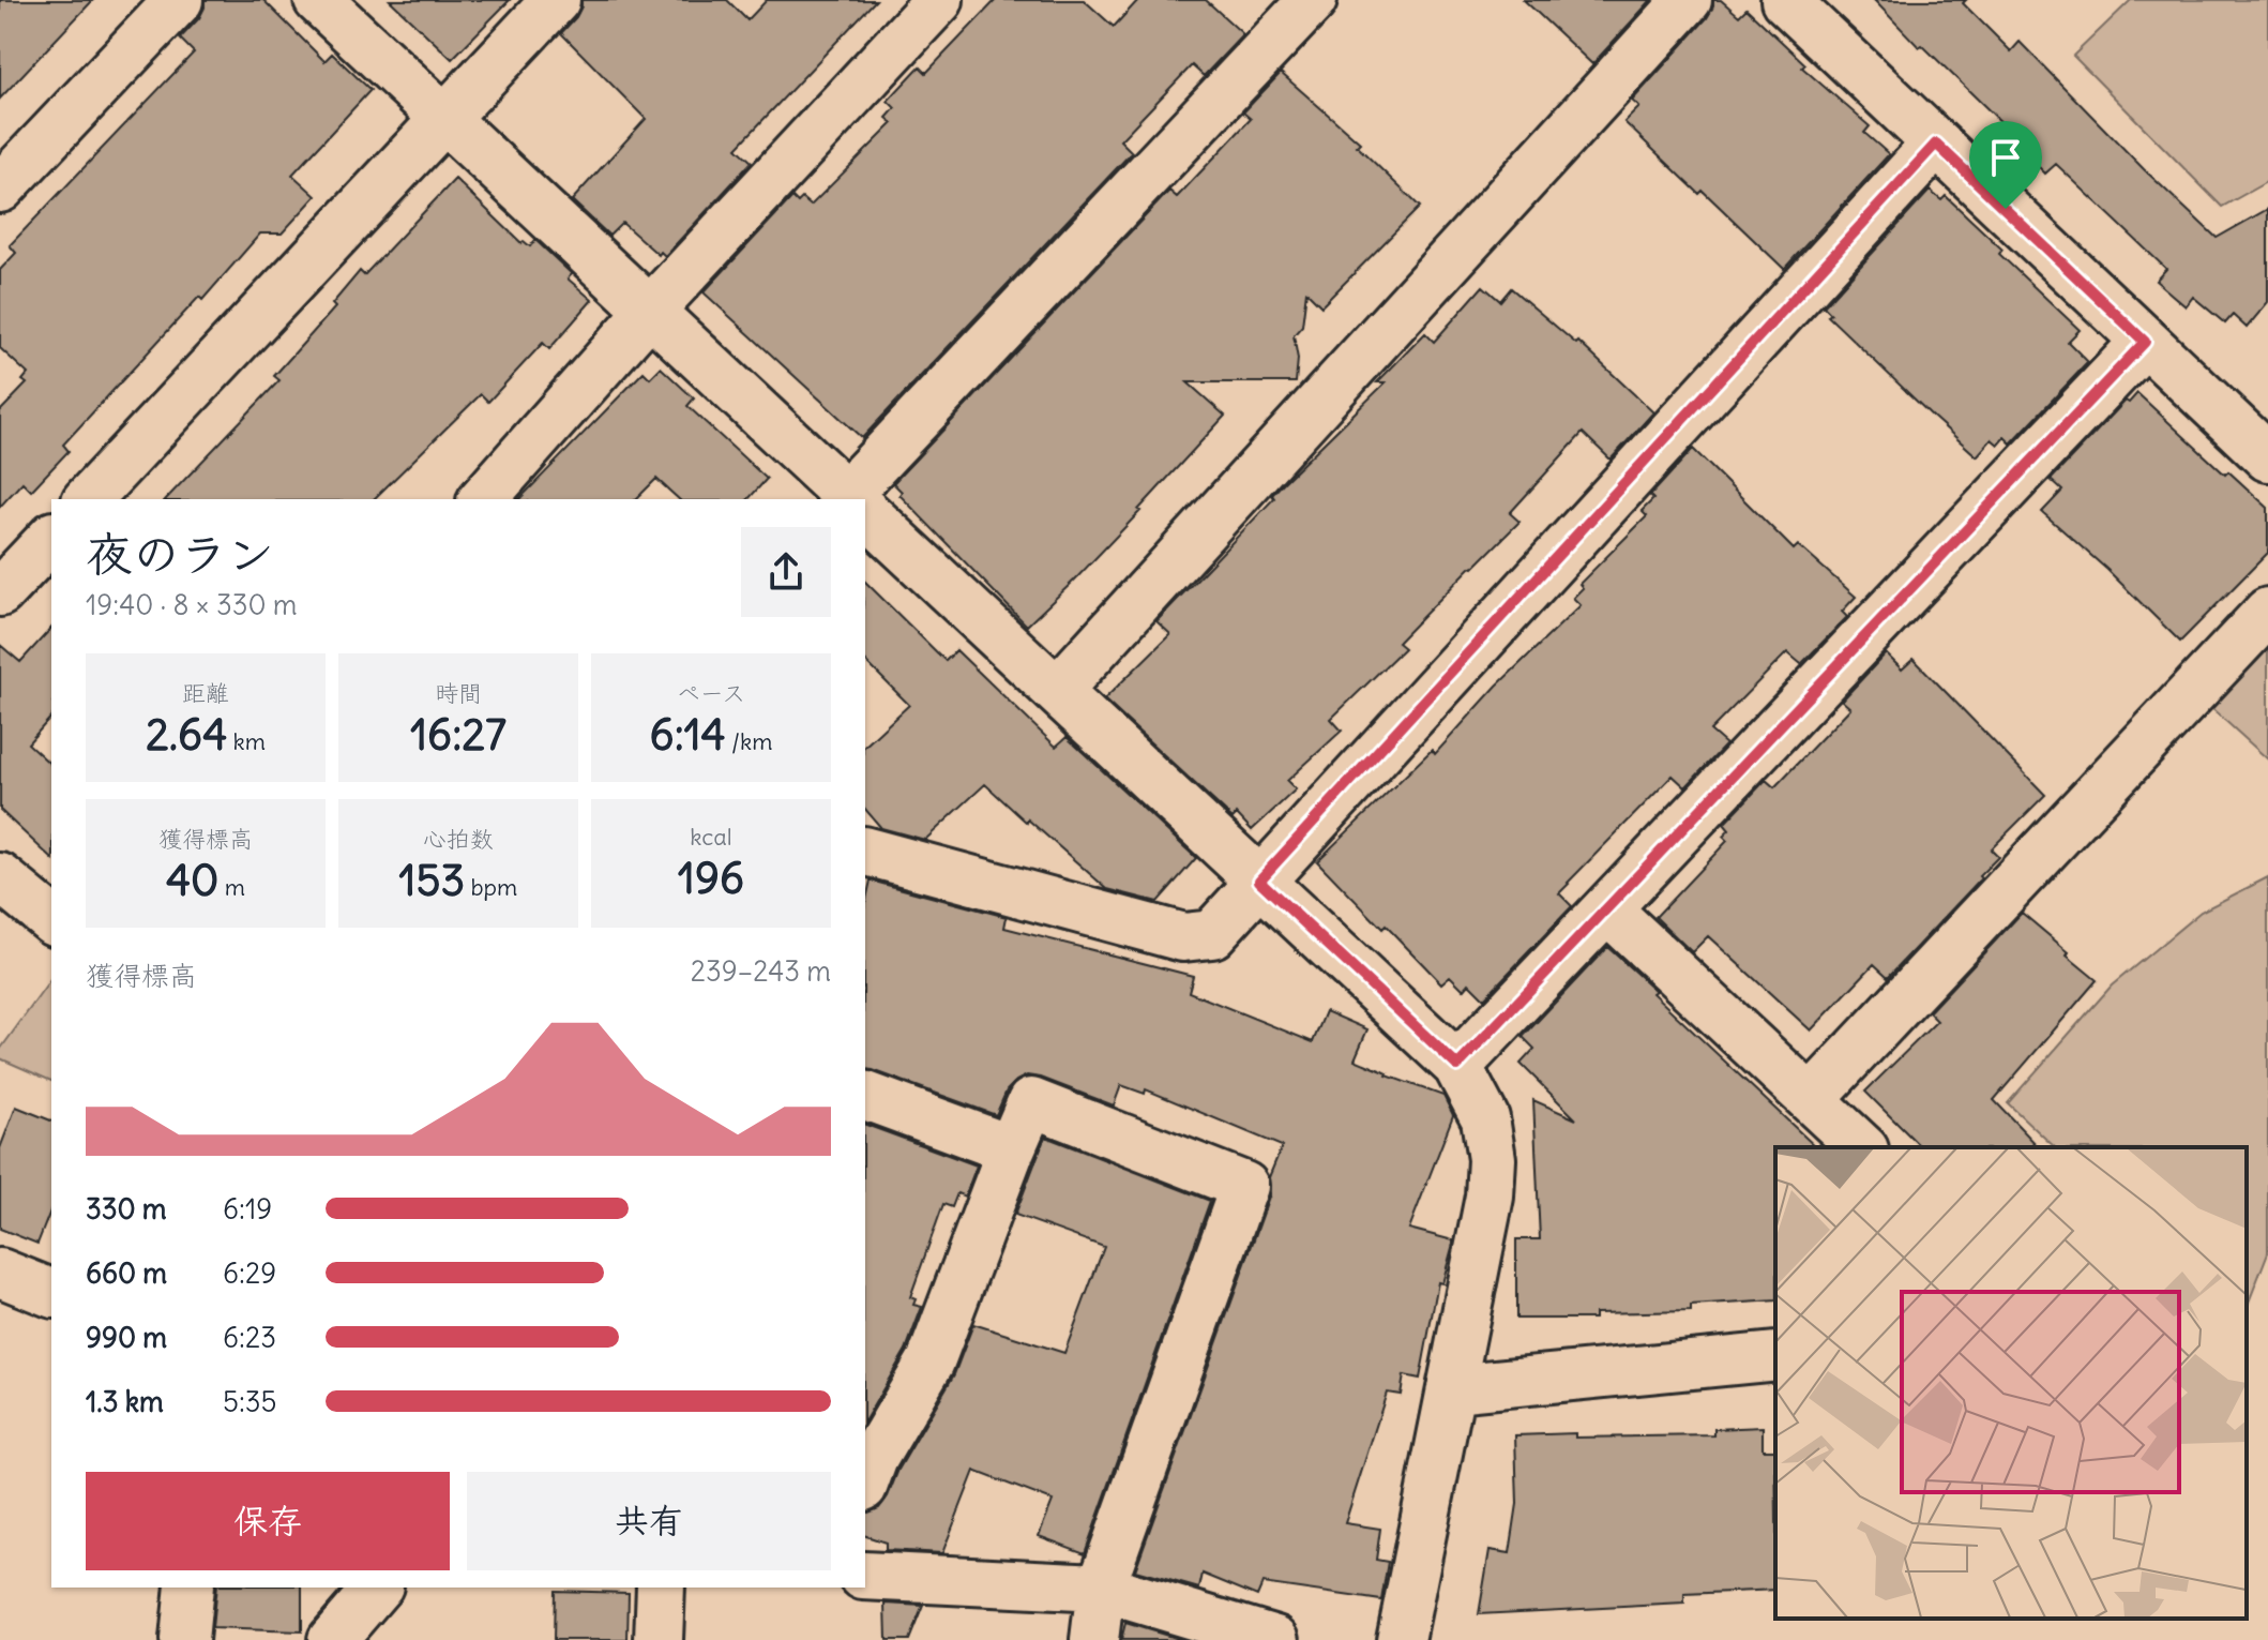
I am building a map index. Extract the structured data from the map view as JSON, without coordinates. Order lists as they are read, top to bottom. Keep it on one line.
{"page":{"heading":["夜のラン","19:40 · 8 × 330 m"],"stats":[["距離","2.64 km"],["時間","16:27"],["ペース","6:14 /km"],["獲得標高","40 m"],["心拍数","153 bpm"],["kcal","196"]],"chart":["獲得標高","239–243 m"],"list":[{"name":"330 m","note":"6:19"},{"name":"660 m","note":"6:29"},{"name":"990 m","note":"6:23"},{"name":"1.3 km","note":"5:35"}],"buttons":["保存","共有"]}}
